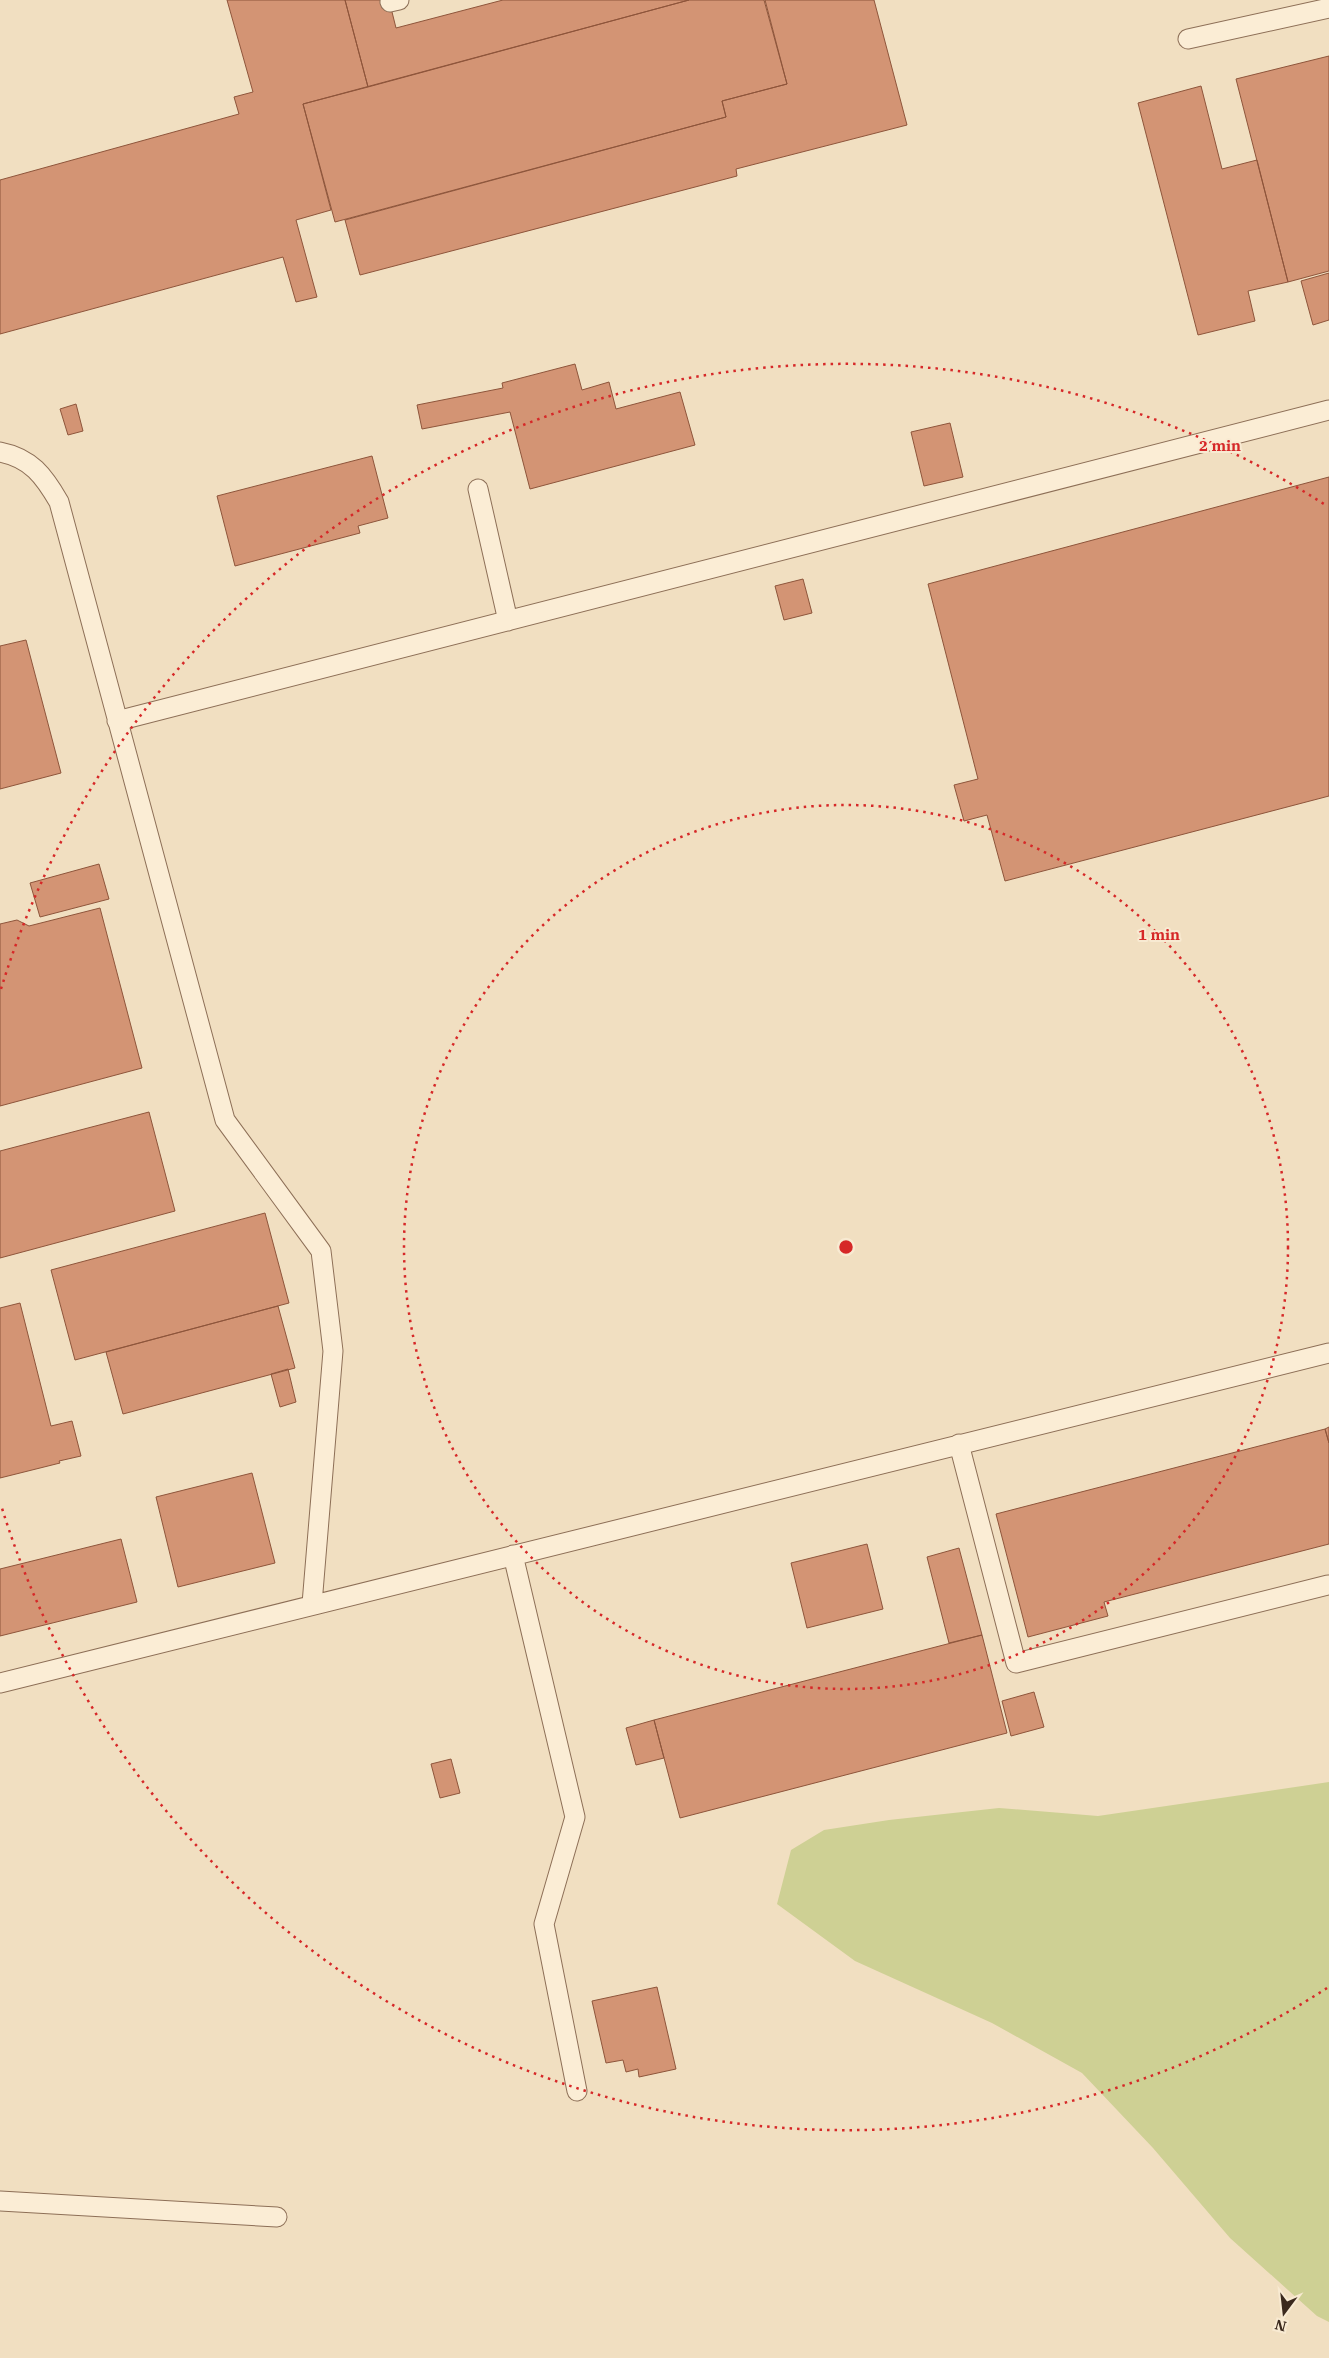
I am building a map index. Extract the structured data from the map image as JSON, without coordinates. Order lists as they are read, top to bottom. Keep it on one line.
{"north":"bottom","rings":["2 min","1 min"]}
